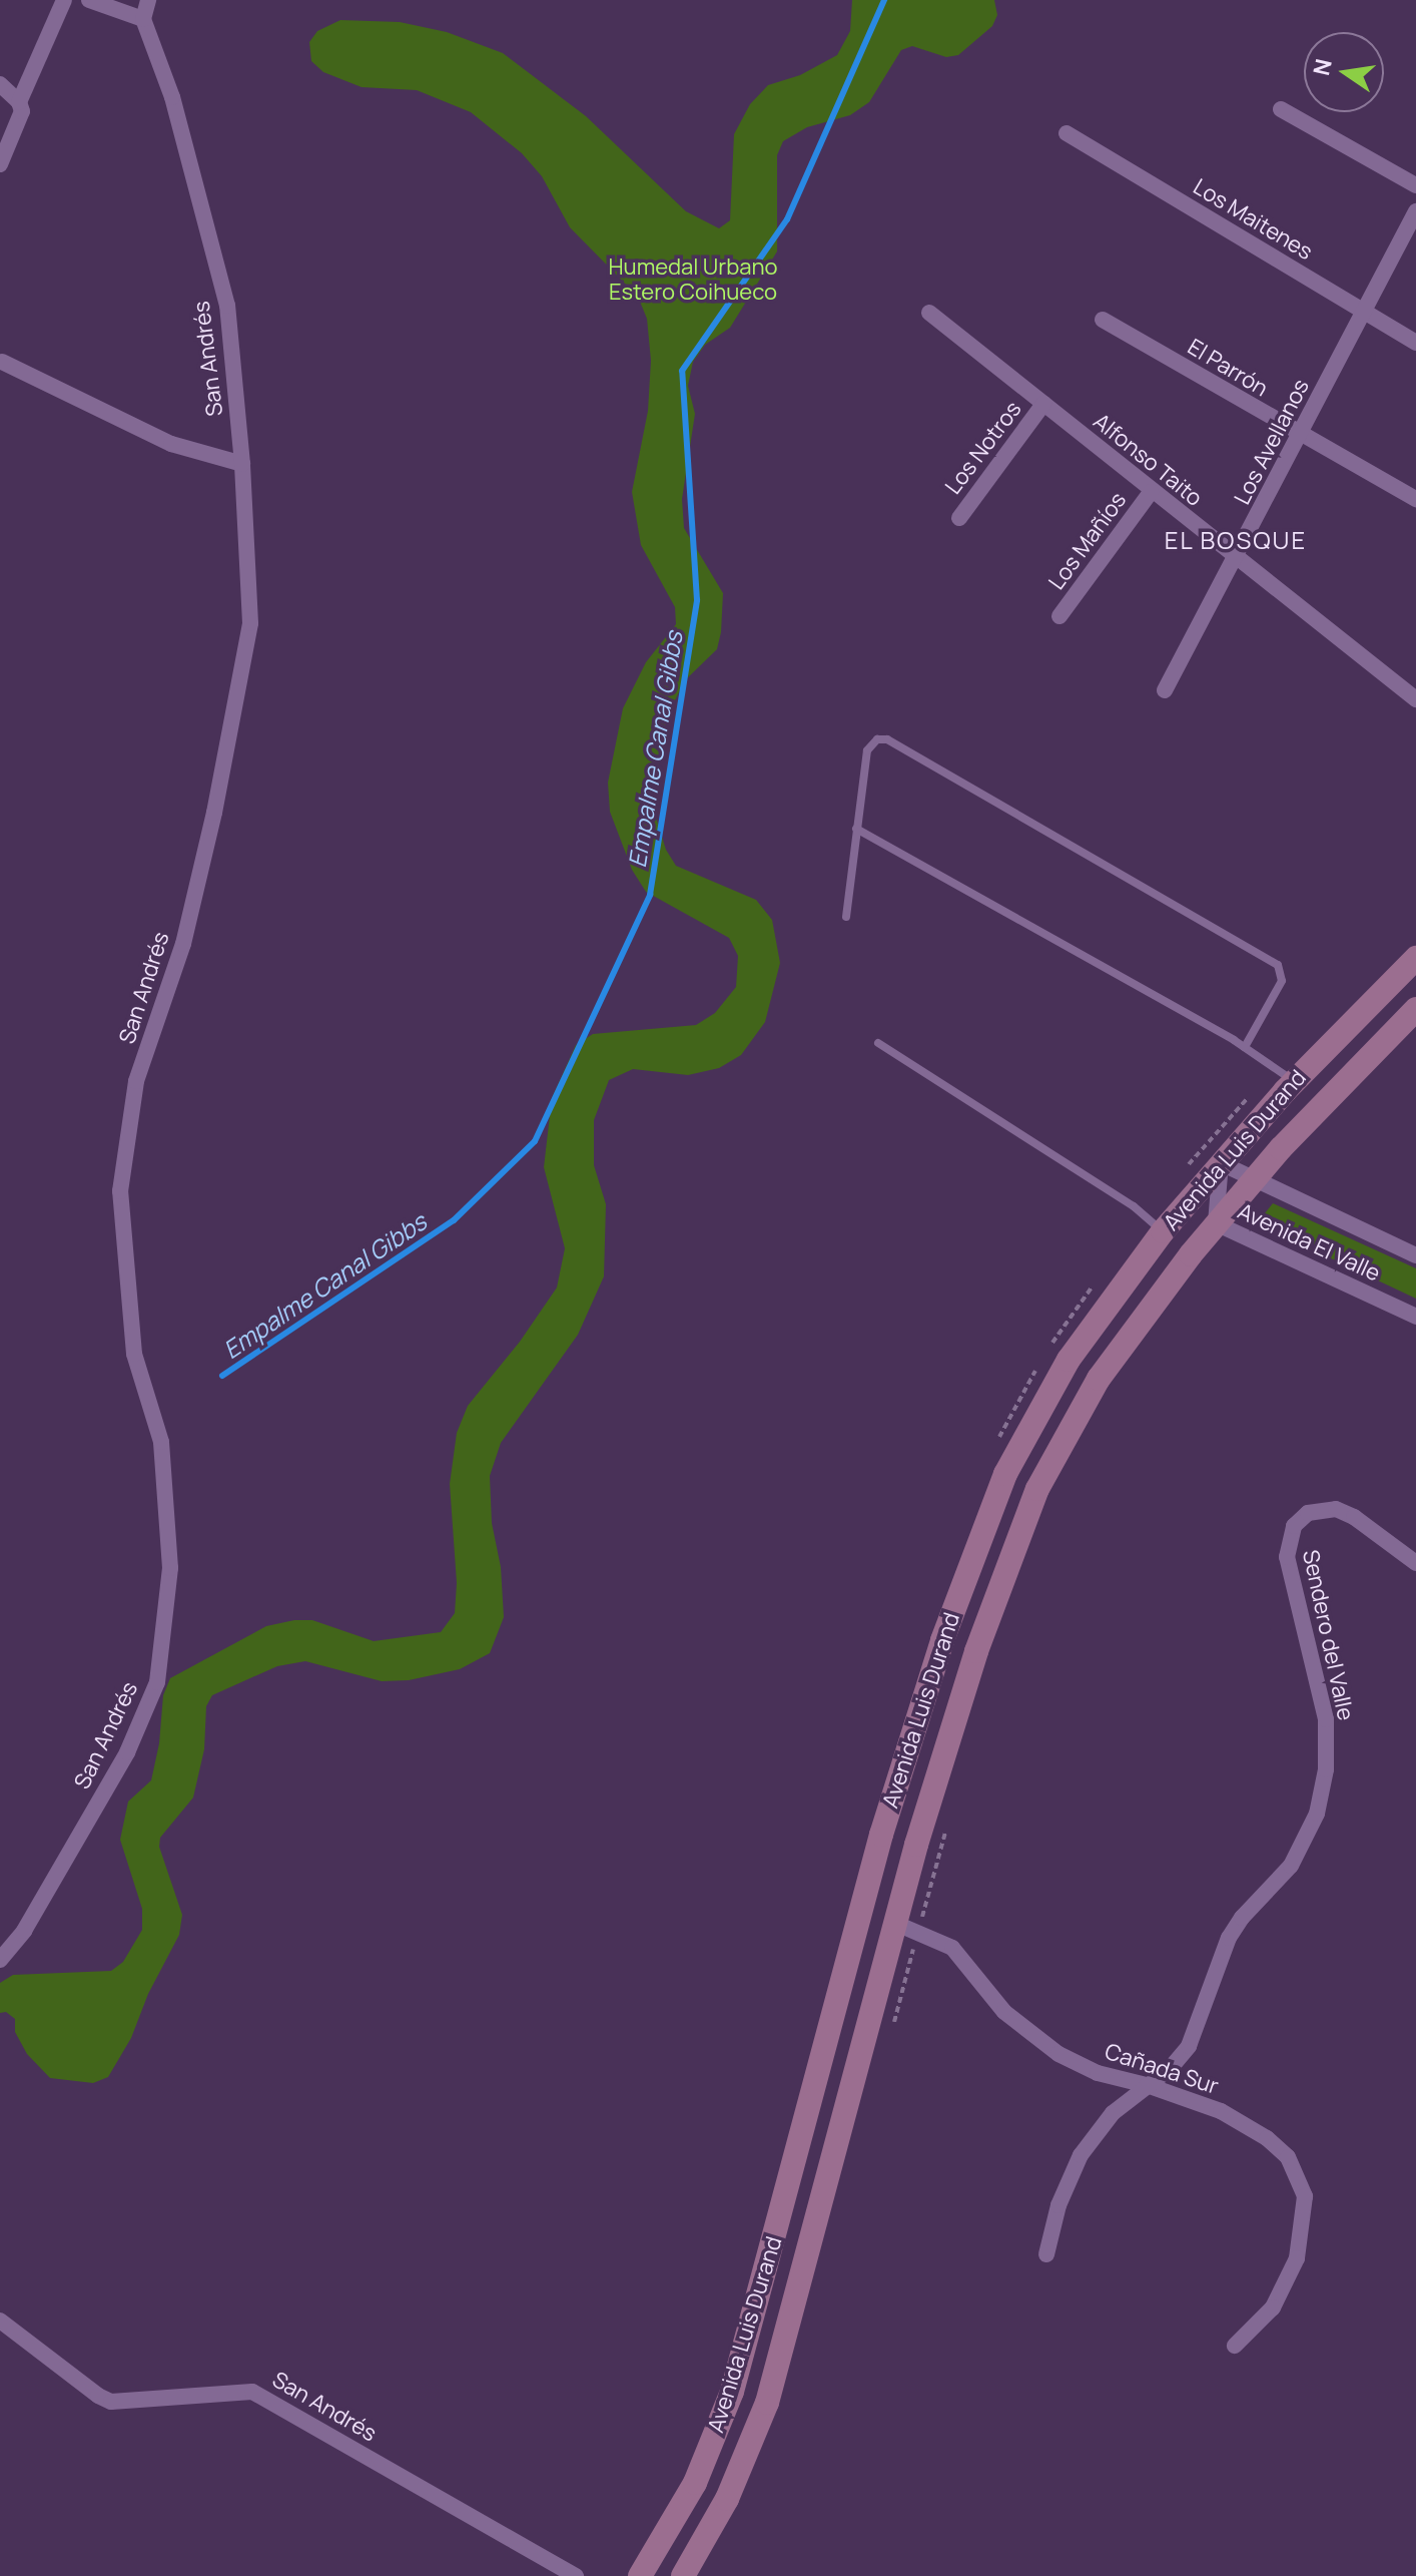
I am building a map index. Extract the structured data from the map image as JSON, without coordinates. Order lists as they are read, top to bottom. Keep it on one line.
{"streets":{"street":["Los Maitenes","San Andrés","El Parrón","Los Avellanos","Los Notros","Alfonso Taito","Los Mañíos","Avenida Luis Durand","Avenida El Valle","Sendero del Valle","Cañada Sur"]},"crossings":[["Los Maitenes","Los Avellanos"],["El Parrón","Los Avellanos"],["Los Avellanos","Alfonso Taito"],["Los Notros","Alfonso Taito"],["Alfonso Taito","Los Mañíos"],["Avenida Luis Durand","Avenida El Valle"],["Avenida Luis Durand","Cañada Sur"],["Sendero del Valle","Cañada Sur"]],"districts":["EL BOSQUE"],"water":["Empalme Canal Gibbs"],"parks":["Humedal Urbano Estero Coihueco"],"north":"left"}
